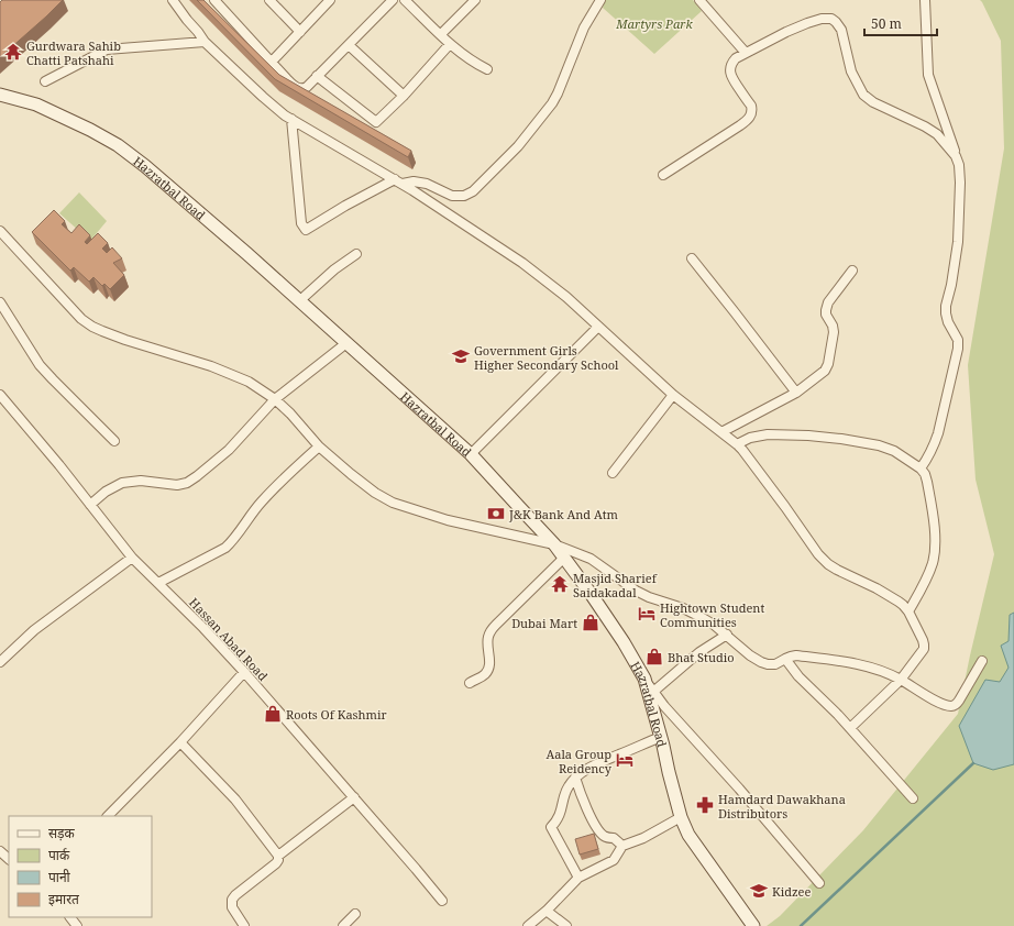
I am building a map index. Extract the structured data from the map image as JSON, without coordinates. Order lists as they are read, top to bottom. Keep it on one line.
{"streets":{"main road":["Hazratbal Road"],"street":["Hassan Abad Road"]},"parks":["Martyrs Park"],"places":{"temple":["Gurdwara Sahib Chatti Patshahi","Masjid Sharief Saidakadal"],"school or university":["Government Girls Higher Secondary School","Kidzee"],"bank":["J&K Bank And Atm"],"hotel":["Hightown Student Communities","Aala Group Reidency"],"shop":["Dubai Mart","Bhat Studio","Roots Of Kashmir"],"pharmacy":["Hamdard Dawakhana Distributors"]},"legend":["सड़क","पार्क","पानी","इमारत"],"scale_bar":"50 m"}
